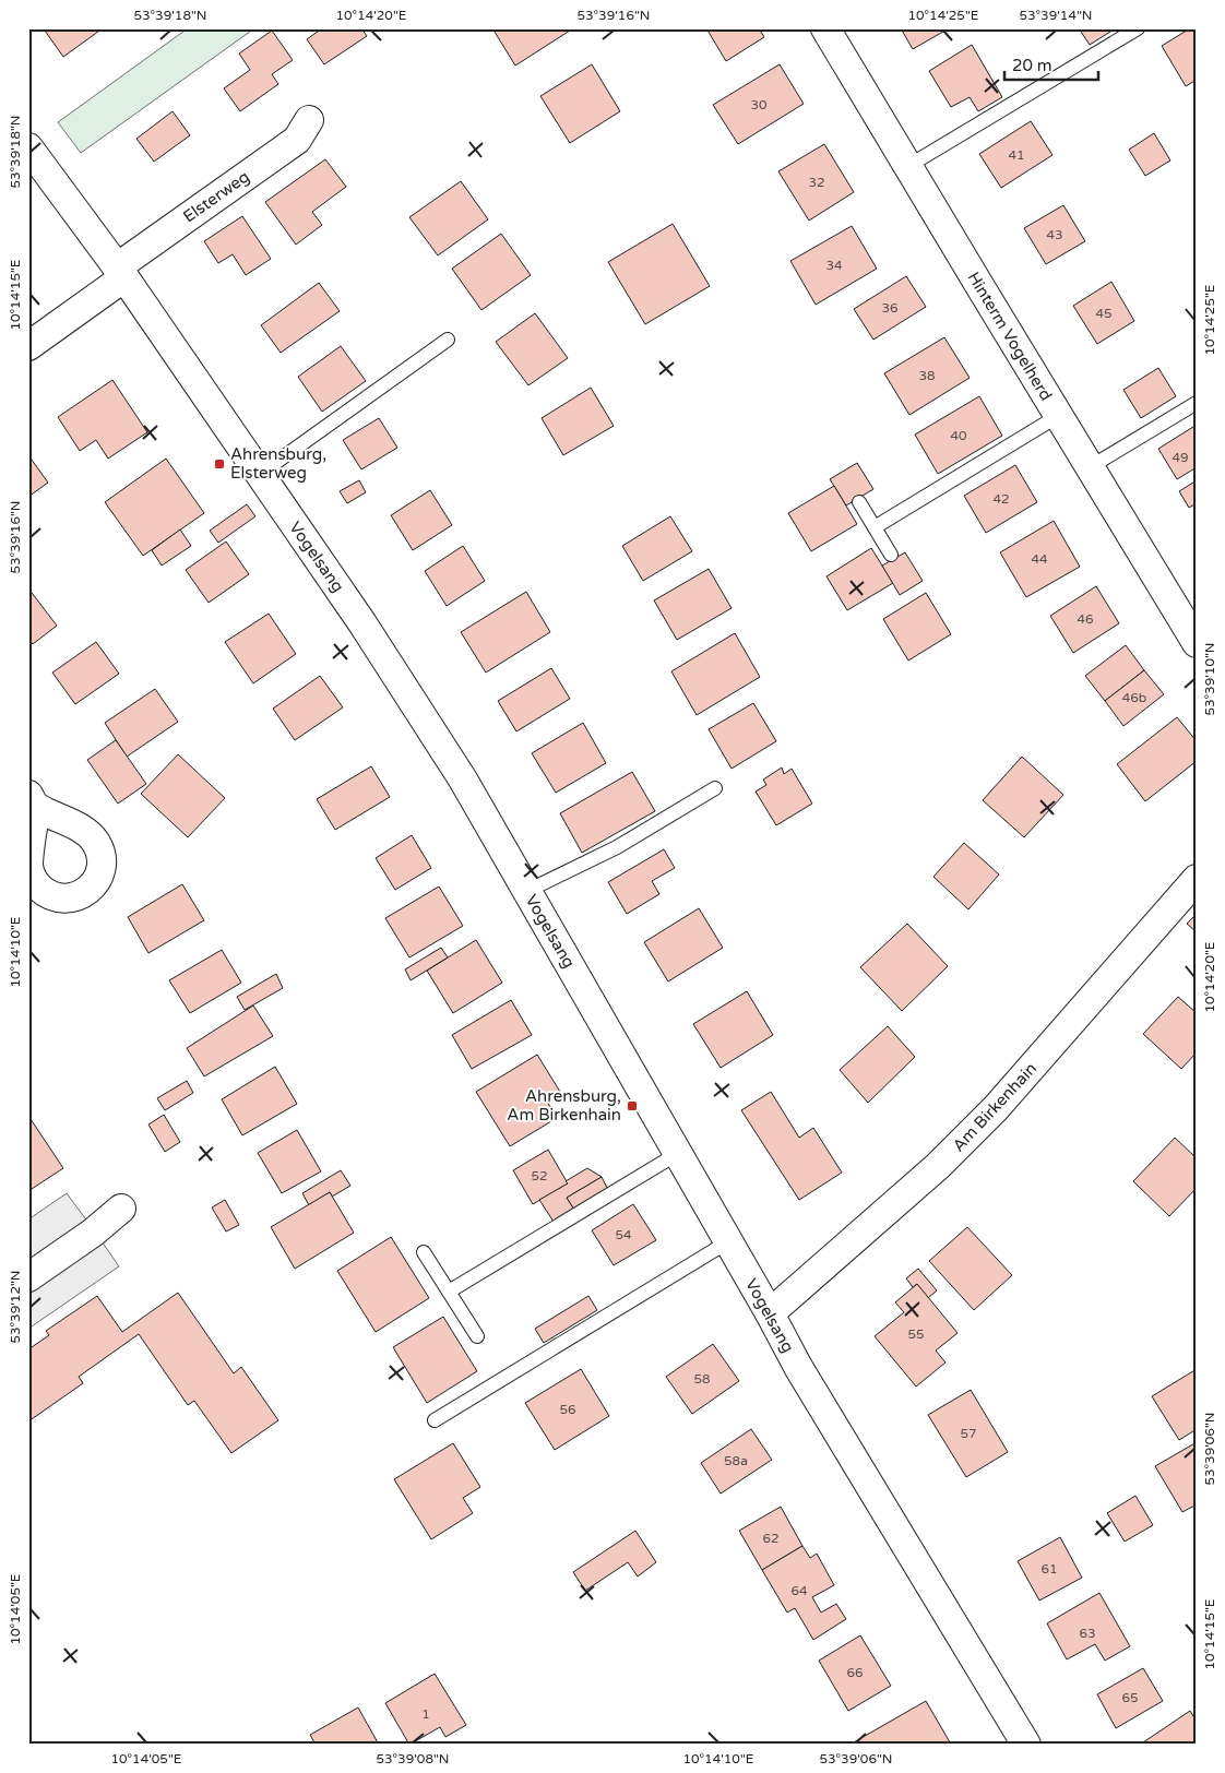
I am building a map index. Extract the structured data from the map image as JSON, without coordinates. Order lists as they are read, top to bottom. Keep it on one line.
{"streets":{"street":["Elsterweg","Hinterm Vogelherd","Vogelsang","Am Birkenhain"]},"crossings":[["Elsterweg","Vogelsang"],["Vogelsang","Am Birkenhain"]],"places":{"transit":["Ahrensburg, Elsterweg","Ahrensburg, Am Birkenhain"]},"house_numbers":["30","41","32","43","34","36","45","38","40","49","42","44","46","46b","52","54","55","58","56","57","58a","62","61","64","63","66","65","1"],"scale_bar":"20 m","coordinates":["53°39'18\"N","10°14'20\"E","53°39'16\"N","10°14'25\"E","53°39'14\"N","10°14'15\"E","53°39'10\"N","10°14'10\"E","53°39'12\"N","53°39'06\"N","10°14'05\"E","53°39'08\"N"]}
